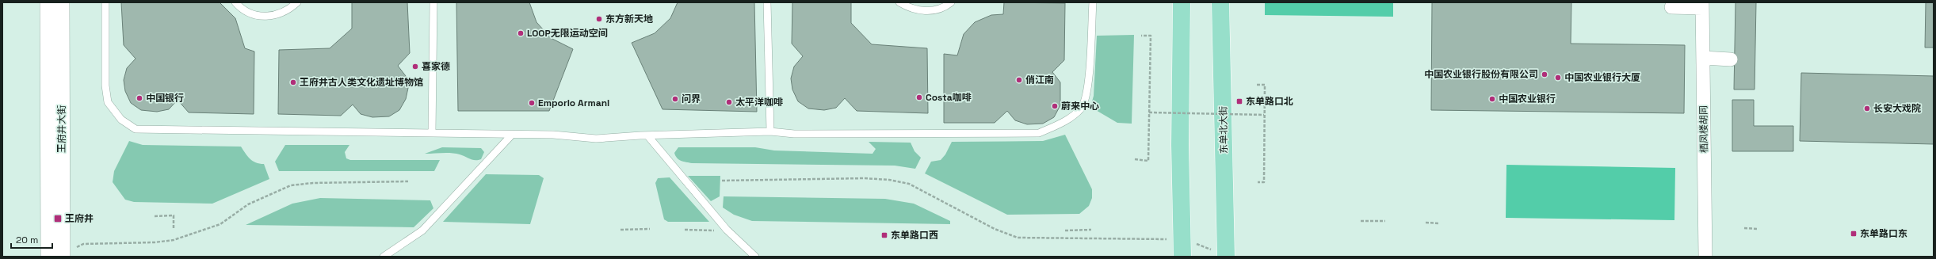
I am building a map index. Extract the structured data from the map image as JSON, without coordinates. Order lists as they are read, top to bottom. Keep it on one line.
{"streets":{"main road":["东单北大街"],"street":["王府井大街","栖凤楼胡同"]},"places":{"other":["东方新天地","LOOP无限运动空间","喜家德","中国农业银行股份有限公司","中国农业银行大厦","俏江南","王府井古人类文化遗址博物馆","Costa咖啡","中国银行","问界","中国农业银行","太平洋咖啡","Emporio Armani","蔚来中心","长安大戏院"],"transit":["东单路口北","王府井","东单路口东","东单路口西"]},"scale_bar":"20 m"}
